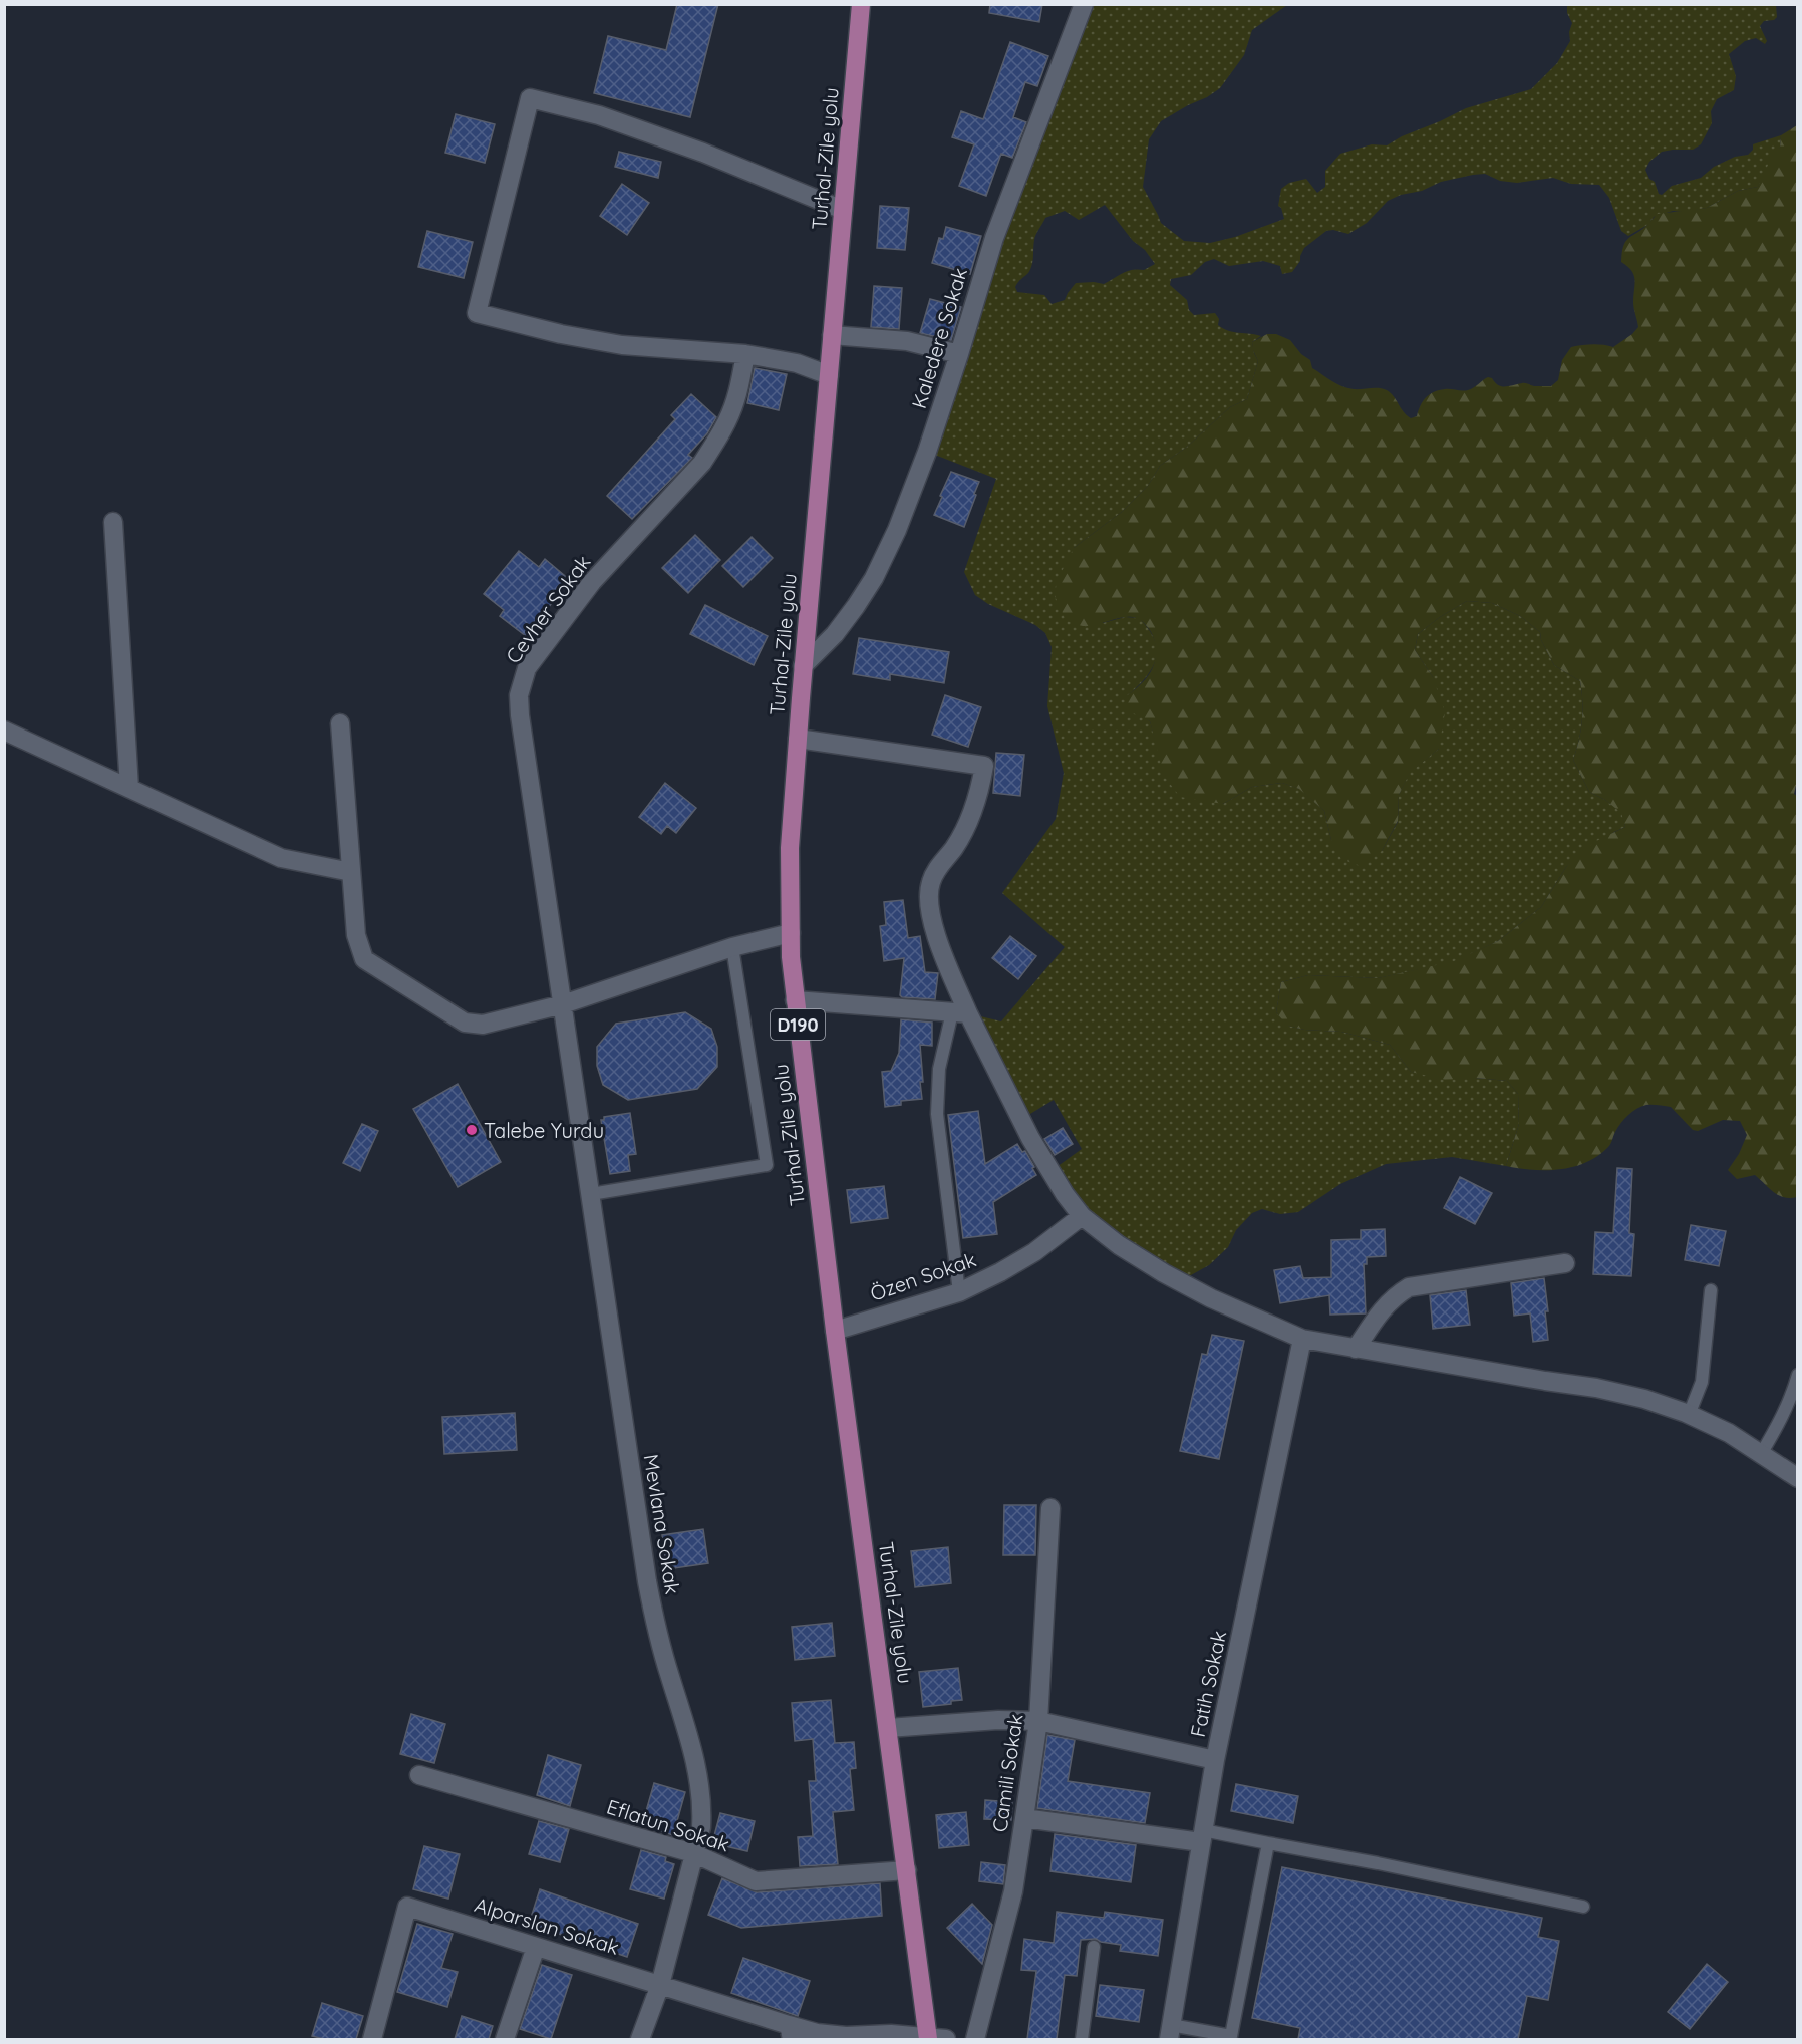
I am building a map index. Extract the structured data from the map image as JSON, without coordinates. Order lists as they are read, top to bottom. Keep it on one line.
{"streets":{"main road":["Turhal-Zile yolu","D190"],"street":["Kaledere Sokak","Cevher Sokak","Özen Sokak","Mevlana Sokak","Fatih Sokak","Camili Sokak","Eflatun Sokak","Alparslan Sokak"]},"crossings":[["Turhal-Zile yolu","Kaledere Sokak"],["Turhal-Zile yolu","Özen Sokak"],["Turhal-Zile yolu","Eflatun Sokak"],["Turhal-Zile yolu","Alparslan Sokak"],["Cevher Sokak","Mevlana Sokak"],["Mevlana Sokak","Eflatun Sokak"],["Mevlana Sokak","Alparslan Sokak"]],"places":["Talebe Yurdu"]}
